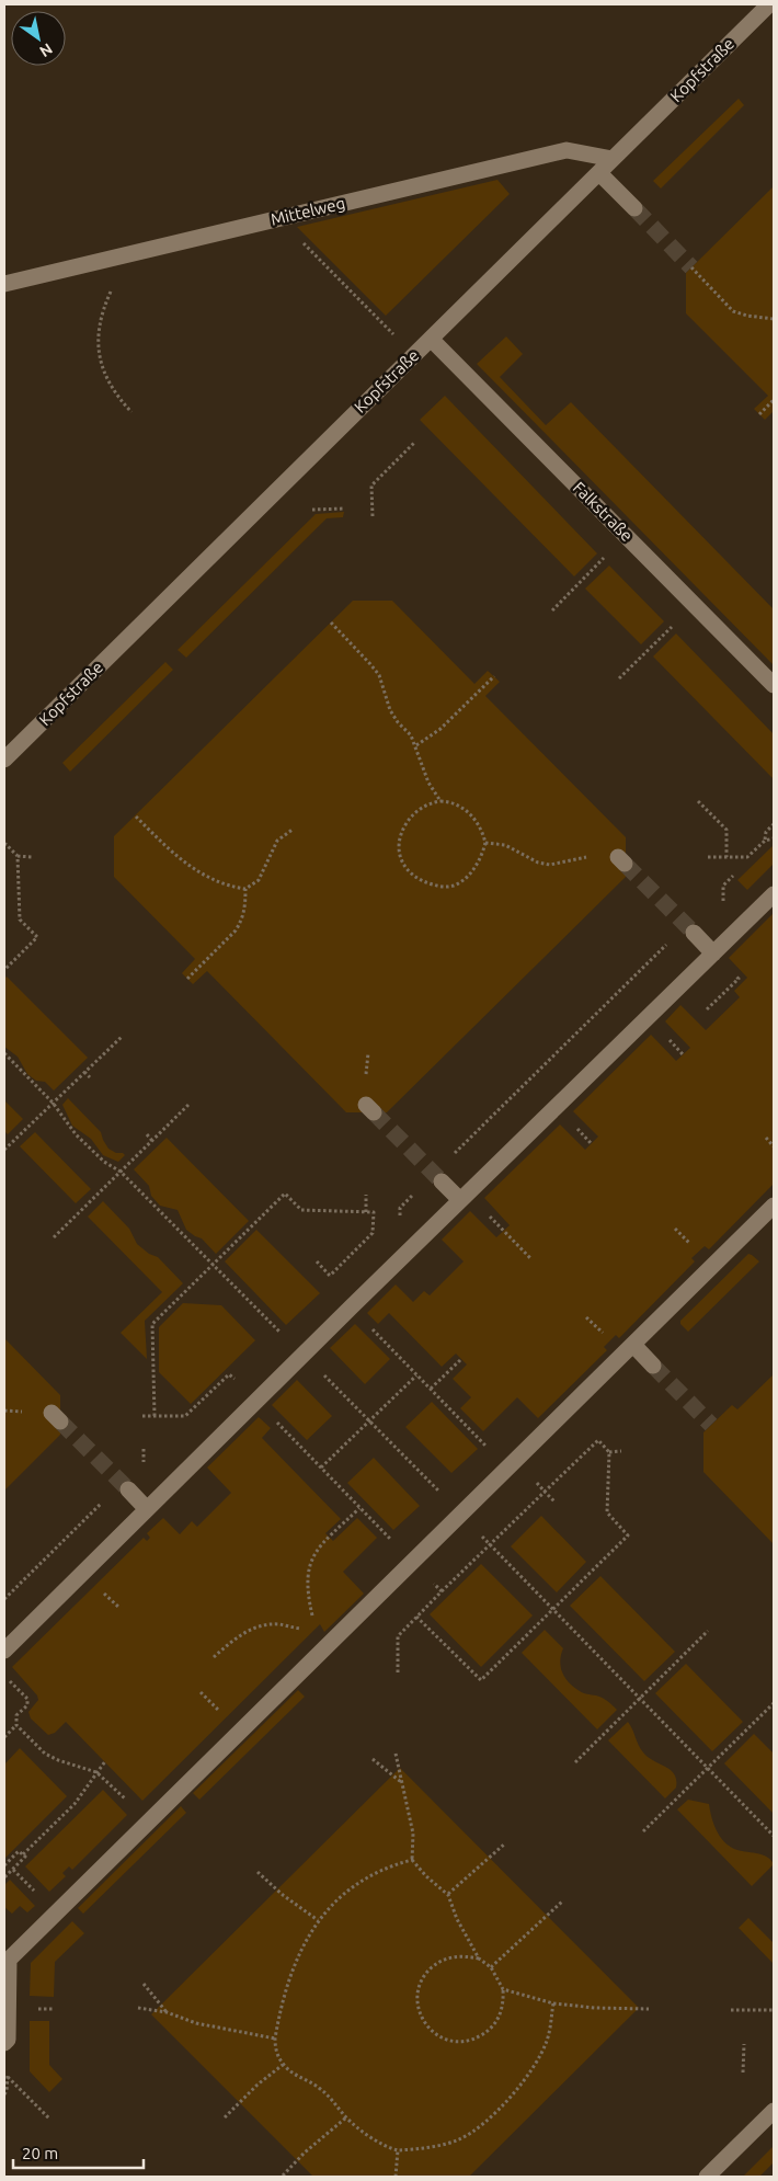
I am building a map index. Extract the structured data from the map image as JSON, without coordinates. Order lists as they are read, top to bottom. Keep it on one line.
{"streets":{"street":["Kopfstraße","Mittelweg","Falkstraße"]},"crossings":[["Kopfstraße","Mittelweg"],["Kopfstraße","Falkstraße"]],"scale_bar":"20 m","north":"bottom right"}
